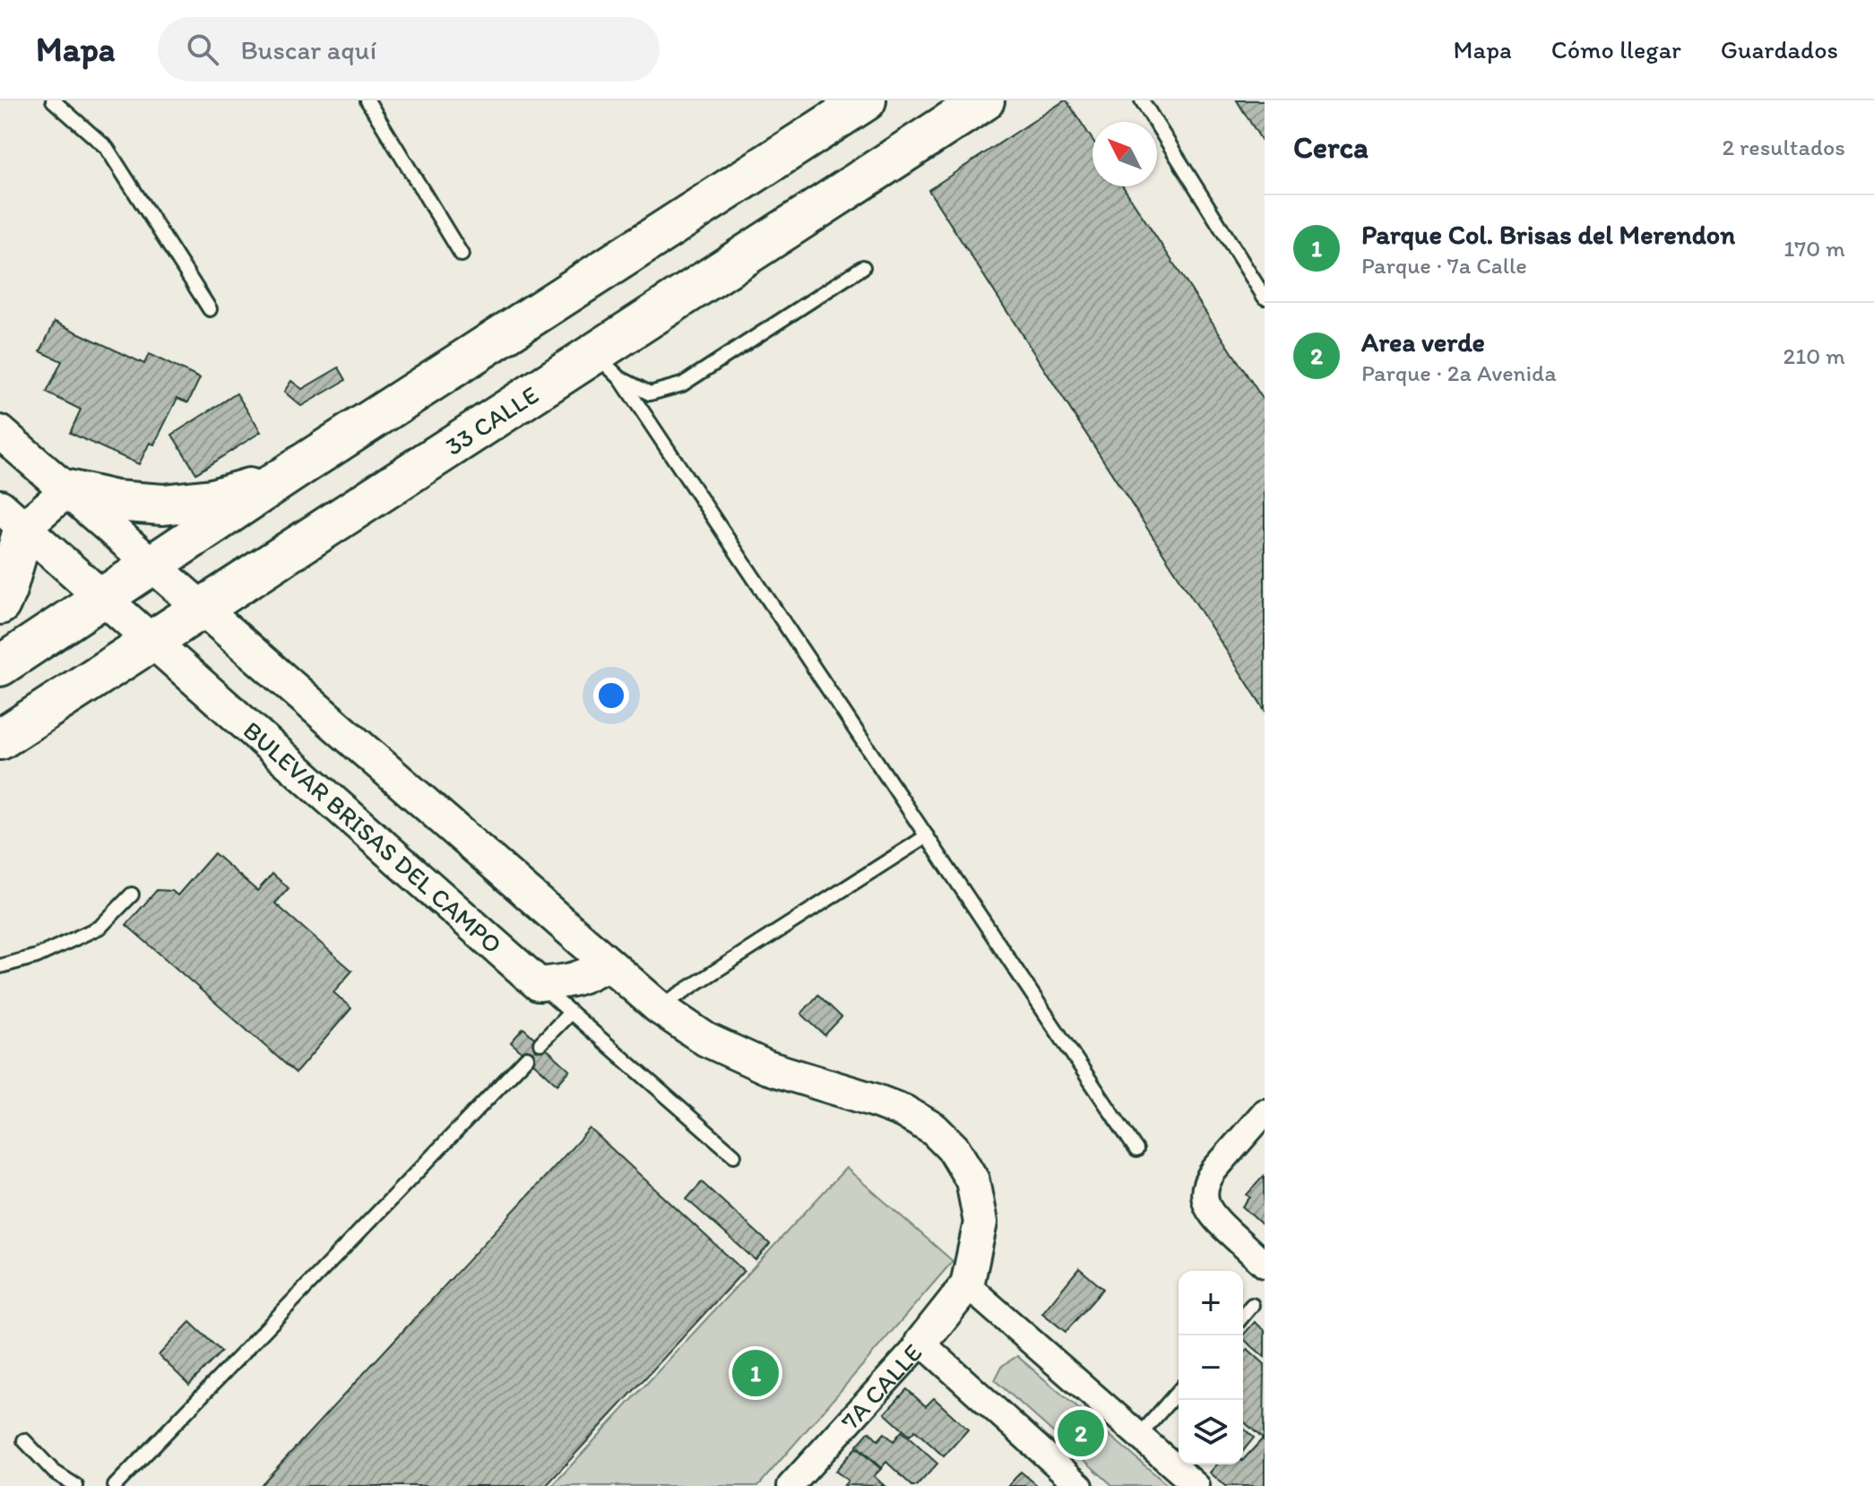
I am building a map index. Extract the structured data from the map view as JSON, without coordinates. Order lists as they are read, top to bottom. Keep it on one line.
{"streets":{"main road":["33 CALLE"],"street":["BULEVAR BRISAS DEL CAMPO","7A CALLE"]},"crossings":[["33 CALLE","BULEVAR BRISAS DEL CAMPO"]],"north":"top left","page":{"header":"Mapa","search":"Buscar aquí","nav":["Mapa","Cómo llegar","Guardados"],"heading":["Cerca","2 resultados"],"list":[{"mark":"1","name":"Parque Col. Brisas del Merendon","note":"Parque · 7a Calle","value":"170 m"},{"mark":"2","name":"Area verde","note":"Parque · 2a Avenida","value":"210 m"}],"map_buttons":["+","−"],"pins":["1","2"]}}
